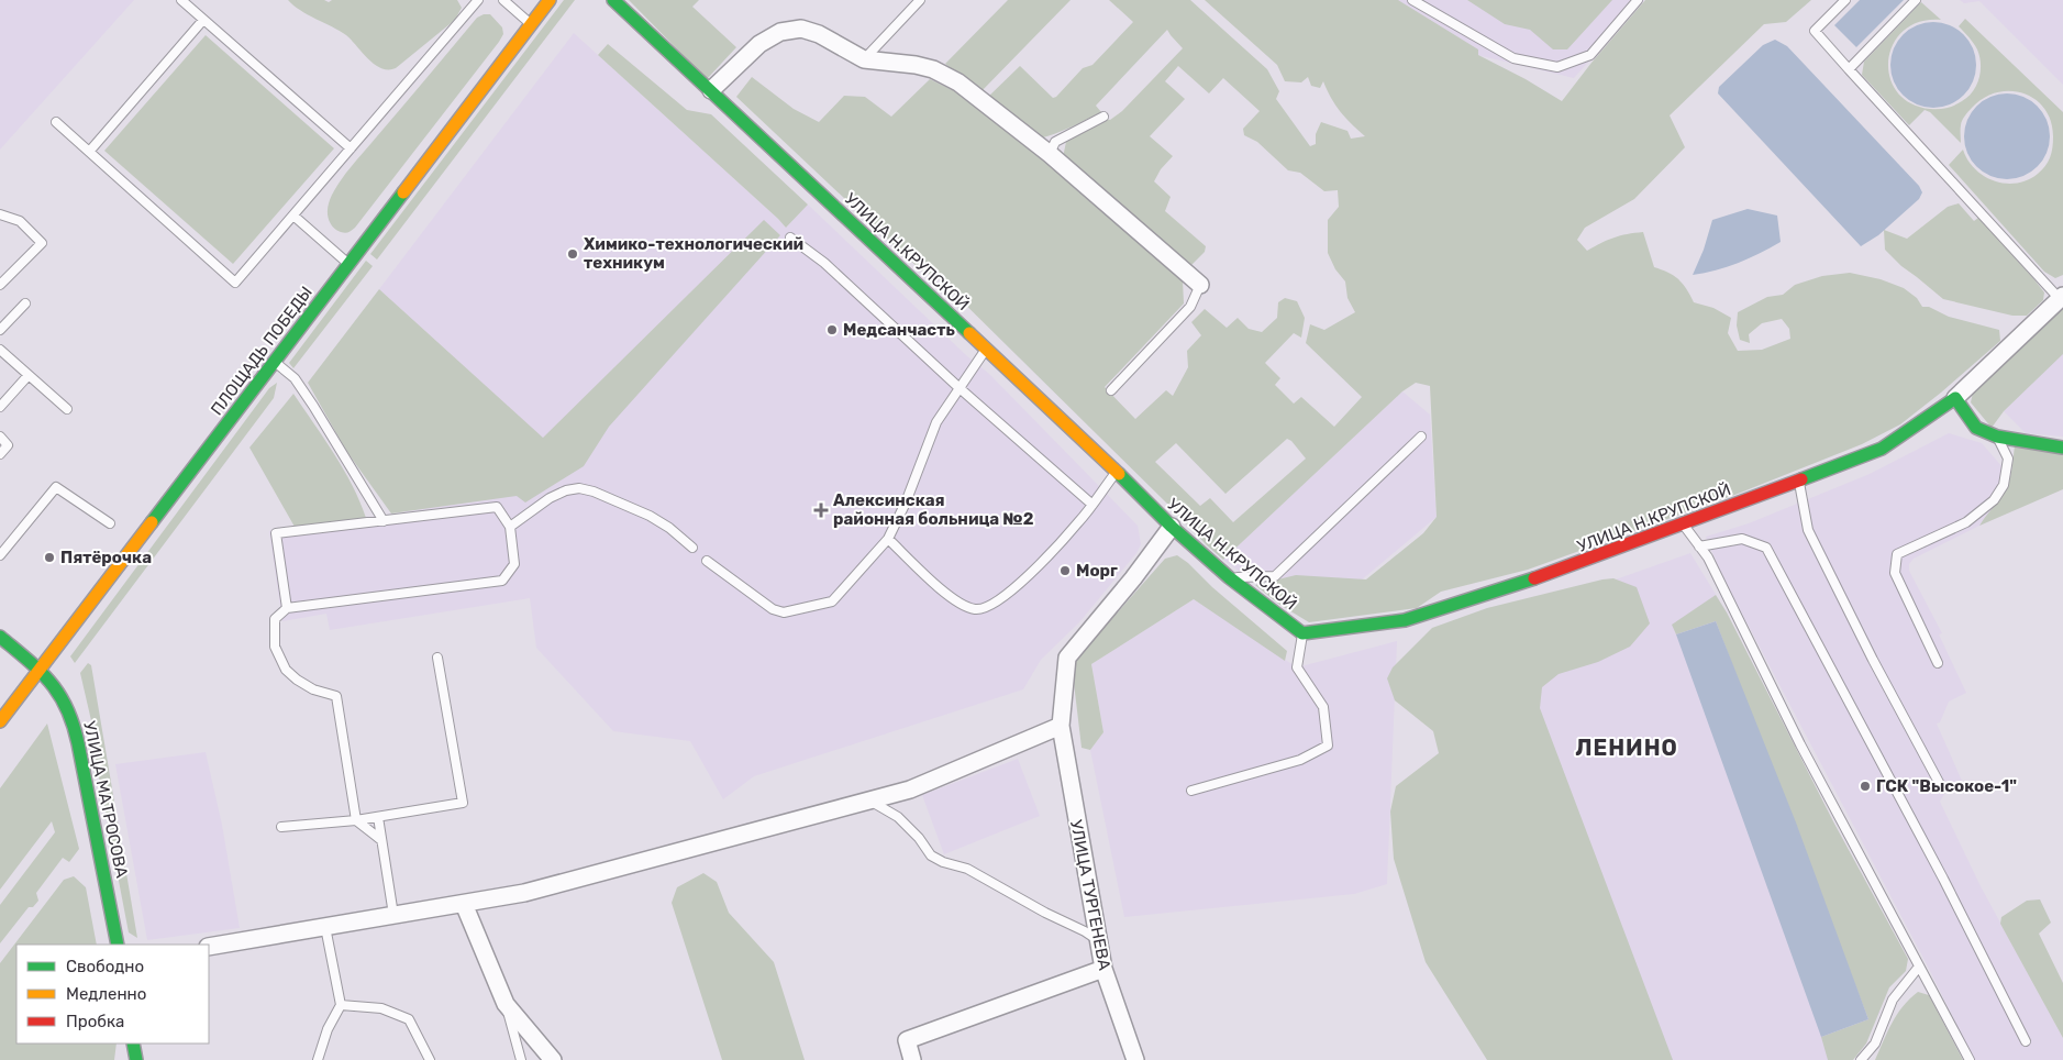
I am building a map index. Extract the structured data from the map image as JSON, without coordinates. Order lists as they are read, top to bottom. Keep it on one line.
{"streets":{"street":["УЛИЦА Н.КРУПСКОЙ","ПЛОЩАДЬ ПОБЕДЫ","УЛИЦА МАТРОСОВА","УЛИЦА ТУРГЕНЕВА"]},"crossings":[["УЛИЦА Н.КРУПСКОЙ","УЛИЦА ТУРГЕНЕВА"],["ПЛОЩАДЬ ПОБЕДЫ","УЛИЦА МАТРОСОВА"]],"districts":["ЛЕНИНО"],"places":{"other":["Химико-технологический техникум","Медсанчасть","Пятёрочка","Морг","ГСК \"Высокое-1\""],"health":["Алексинская районная больница №2"]},"legend":["Свободно","Медленно","Пробка"]}
